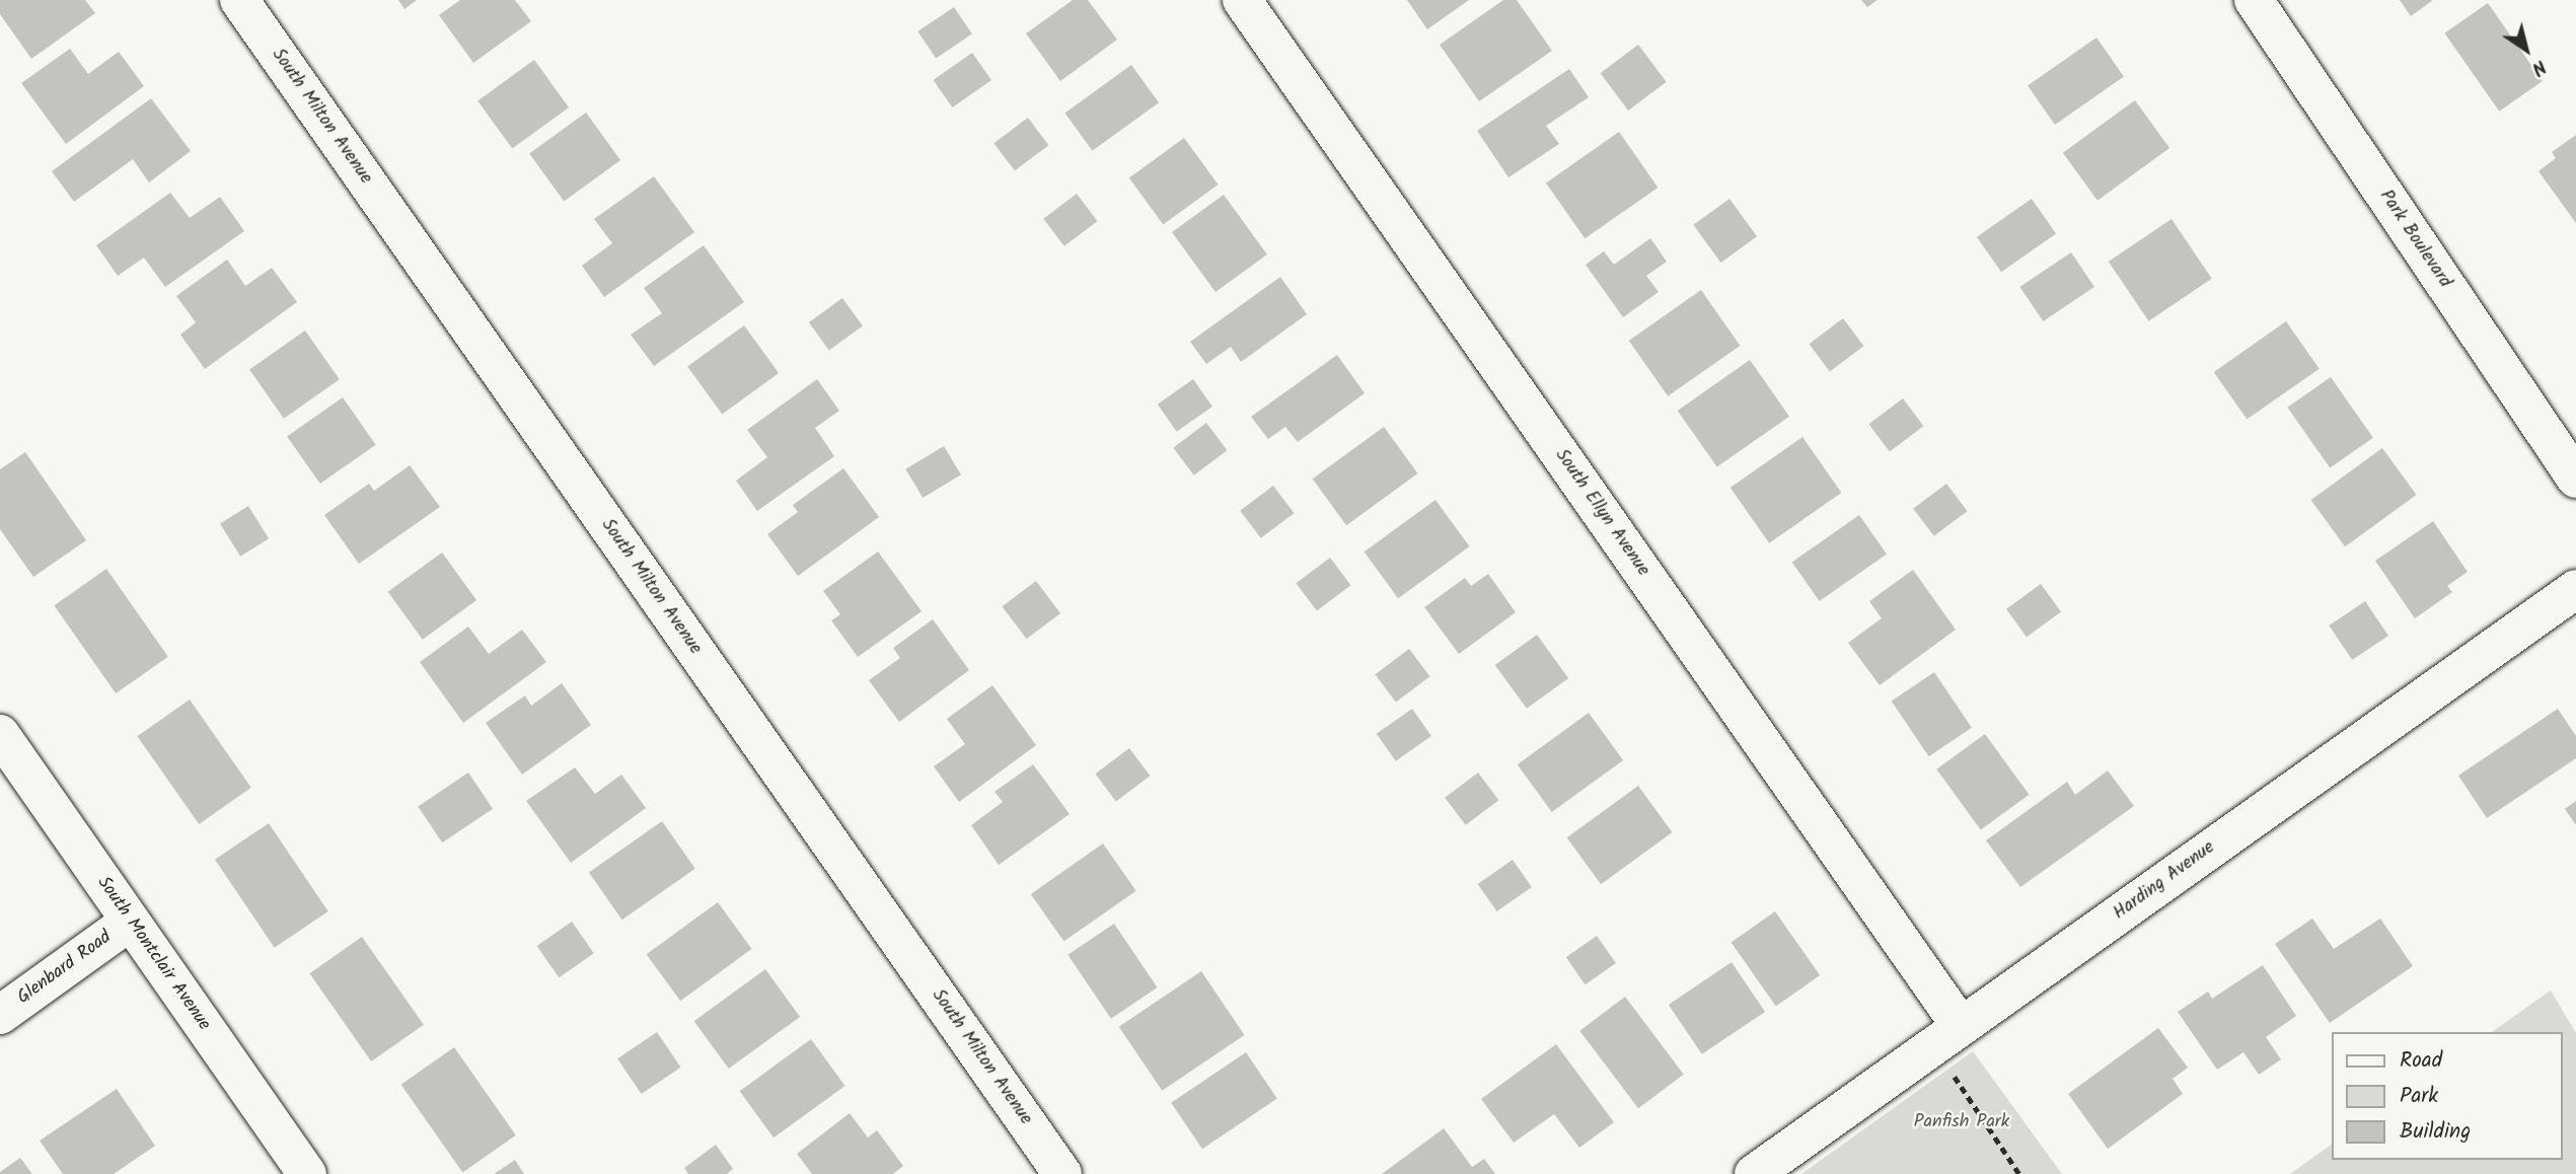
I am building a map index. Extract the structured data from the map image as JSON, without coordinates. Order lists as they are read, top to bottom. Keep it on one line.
{"streets":{"street":["South Milton Avenue","Park Boulevard","South Ellyn Avenue","Harding Avenue","South Montclair Avenue","Glenbard Road"]},"crossings":[["South Ellyn Avenue","Harding Avenue"],["South Montclair Avenue","Glenbard Road"]],"parks":["Panfish Park"],"legend":["Road","Park","Building"],"north":"bottom right"}
